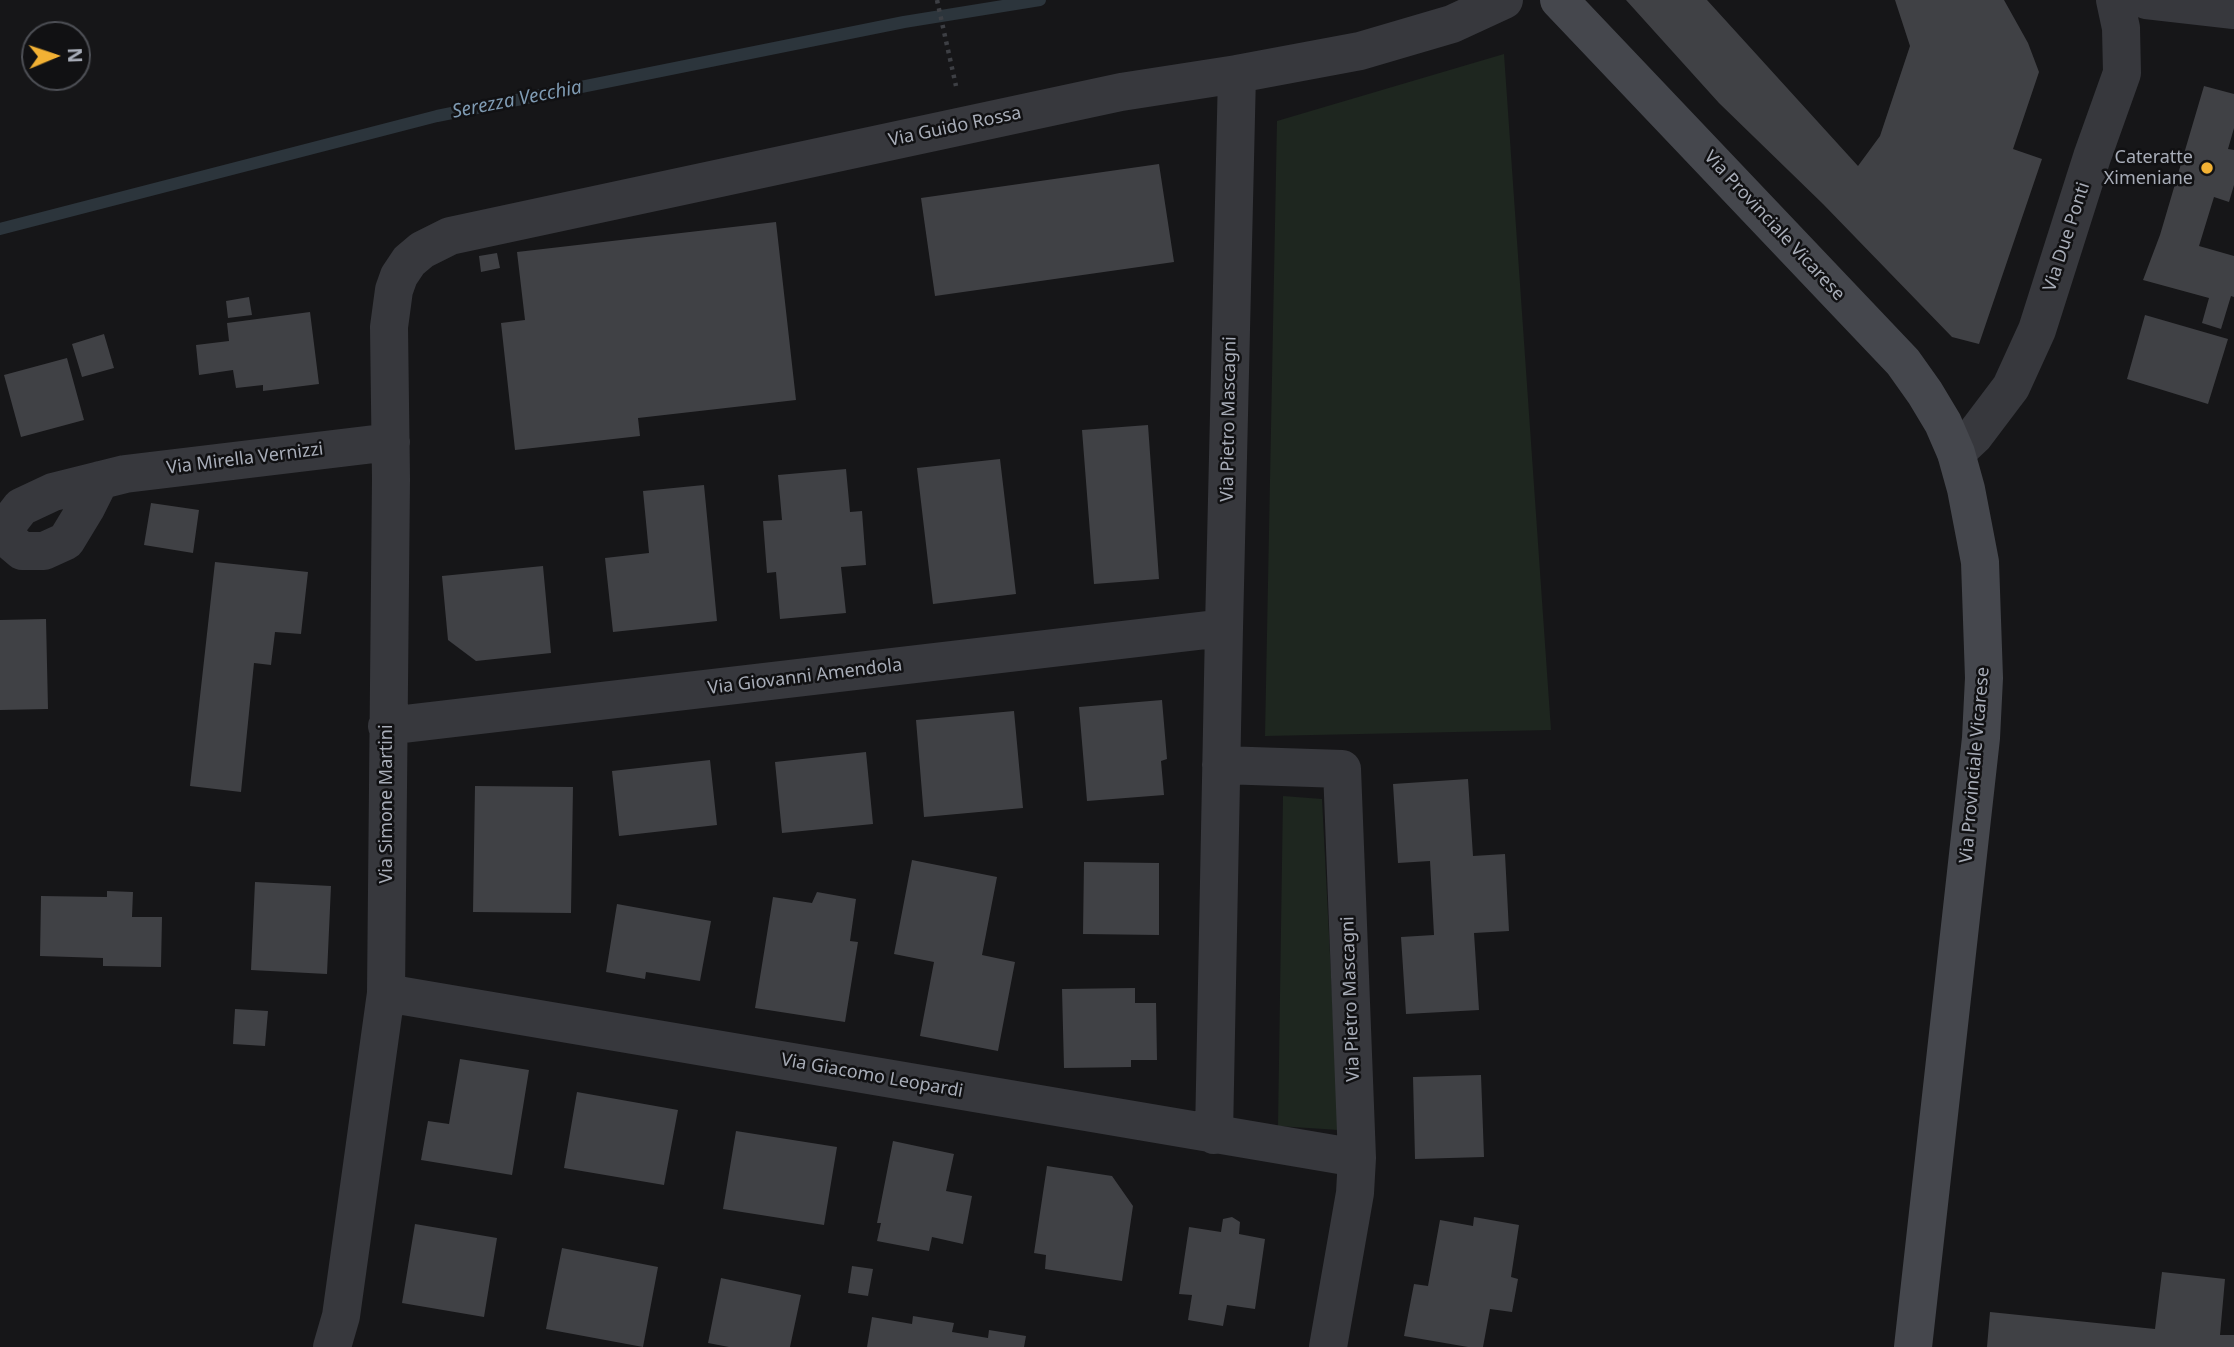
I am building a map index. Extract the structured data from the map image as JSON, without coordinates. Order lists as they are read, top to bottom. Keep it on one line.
{"streets":{"main road":["Via Provinciale Vicarese"],"street":["Via Guido Rossa","Via Due Ponti","Via Pietro Mascagni","Via Mirella Vernizzi","Via Giovanni Amendola","Via Simone Martini","Via Giacomo Leopardi"]},"crossings":[["Via Guido Rossa","Via Pietro Mascagni"],["Via Guido Rossa","Via Simone Martini"],["Via Provinciale Vicarese","Via Due Ponti"],["Via Pietro Mascagni","Via Giovanni Amendola"],["Via Pietro Mascagni","Via Giacomo Leopardi"],["Via Mirella Vernizzi","Via Simone Martini"],["Via Giovanni Amendola","Via Simone Martini"],["Via Simone Martini","Via Giacomo Leopardi"]],"water":["Serezza Vecchia"],"places":["Cateratte Ximeniane"],"north":"right"}
